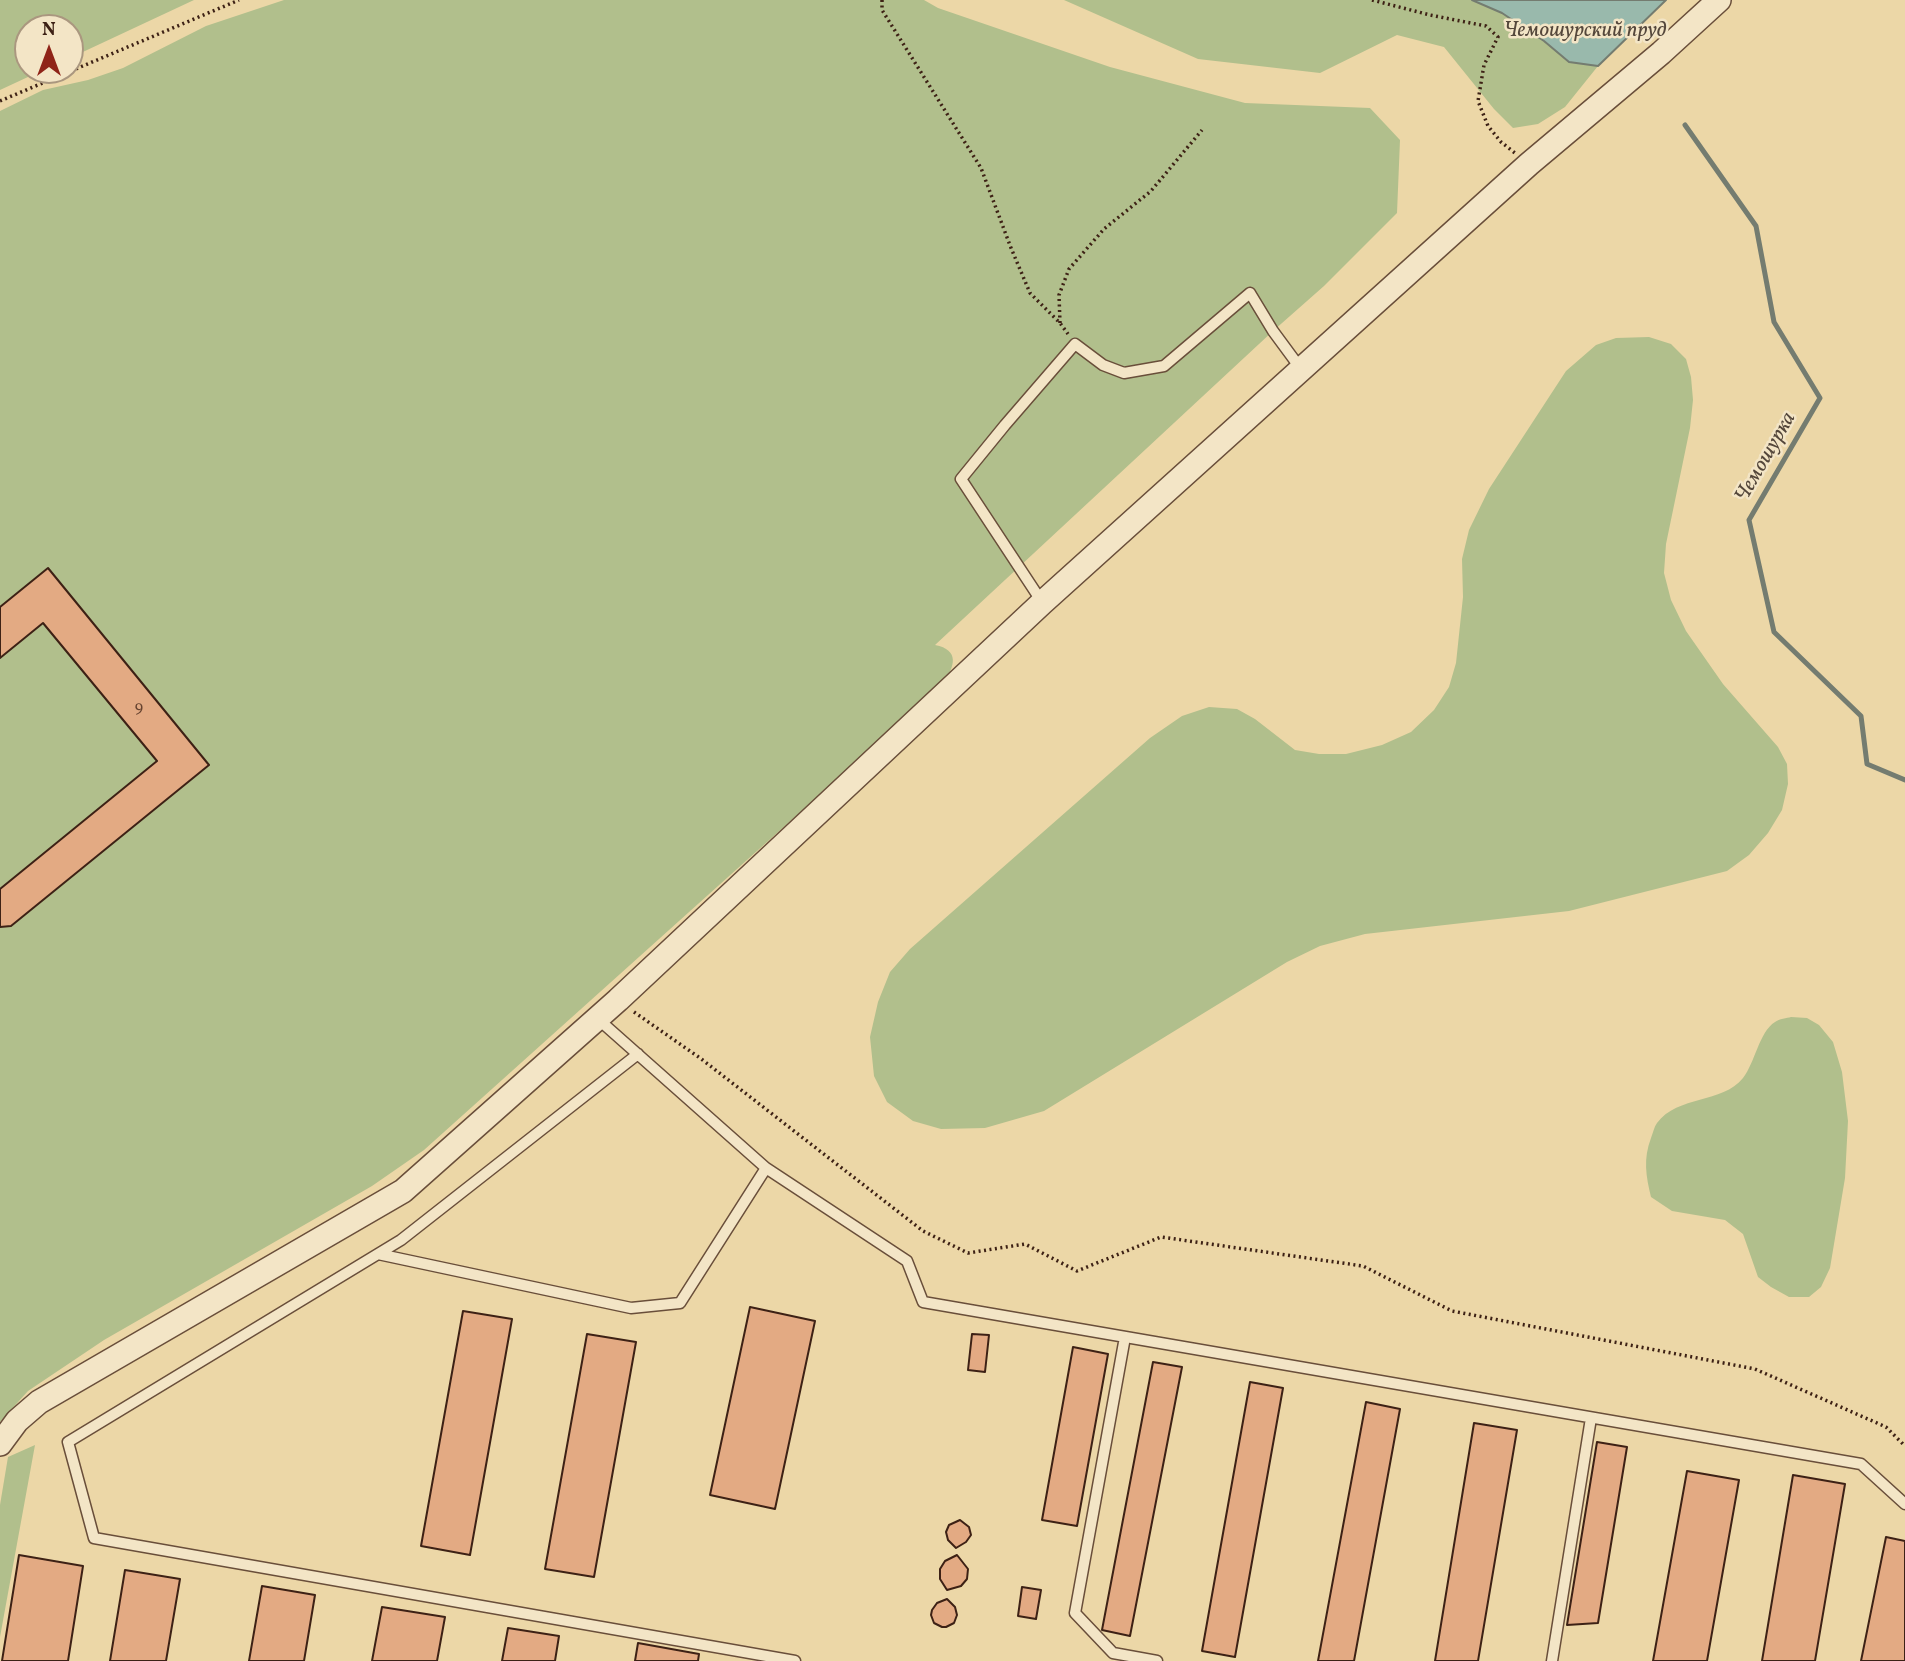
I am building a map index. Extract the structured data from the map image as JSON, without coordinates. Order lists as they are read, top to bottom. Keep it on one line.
{"water":["Чемошурский пруд","Чемошурка"],"house_numbers":["9"],"north":"top"}
